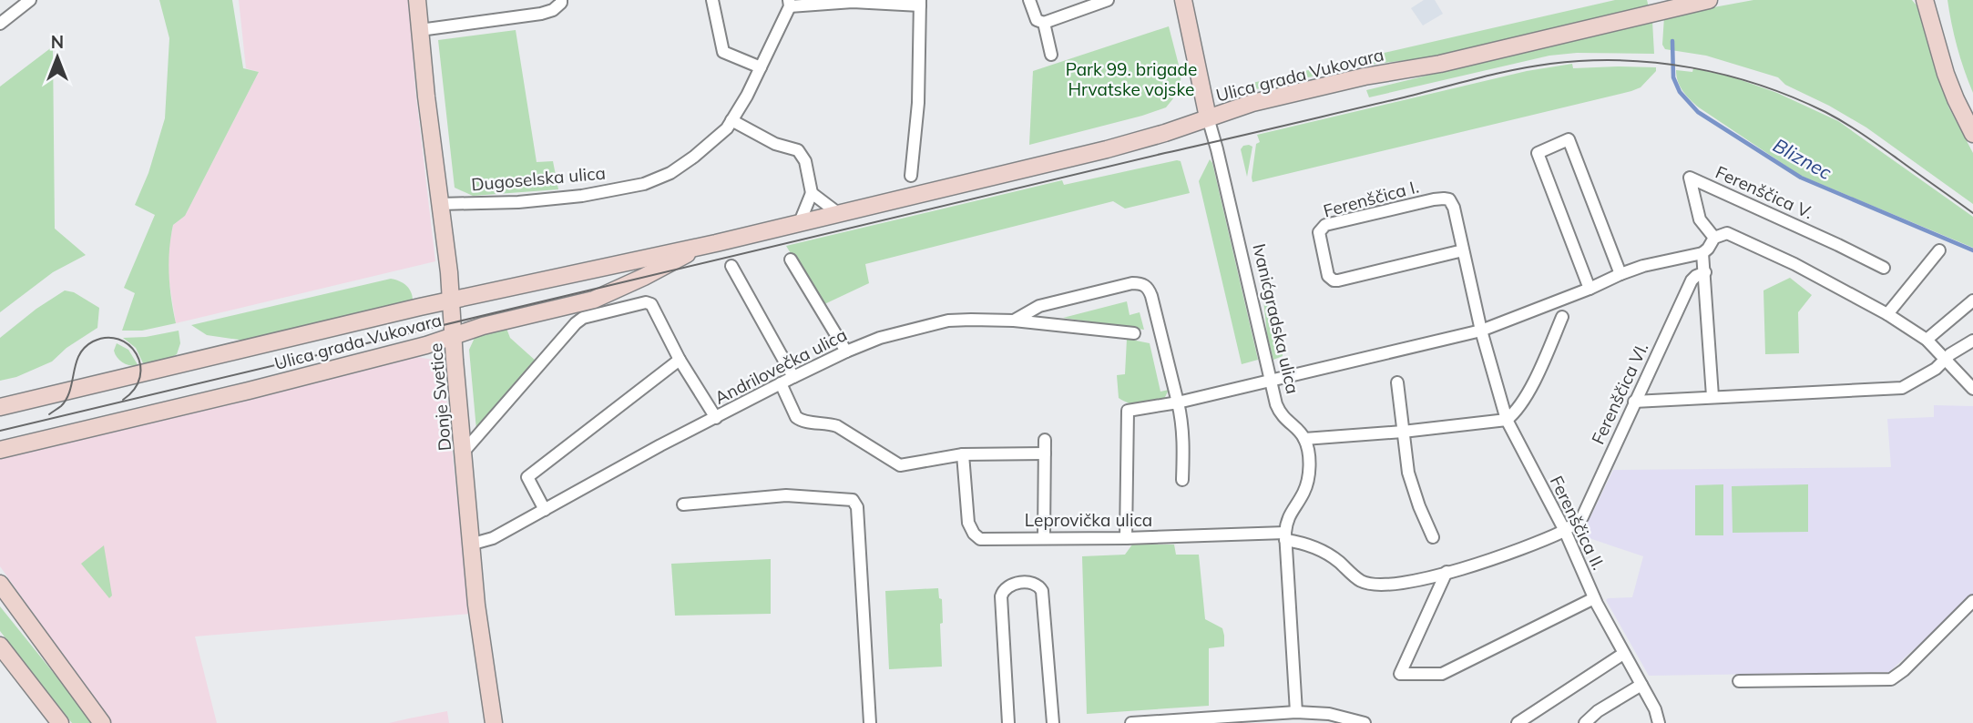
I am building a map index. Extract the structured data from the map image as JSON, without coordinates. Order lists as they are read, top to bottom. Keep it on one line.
{"streets":{"street":["Ulica grada Vukovara","Dugoselska ulica","Ferenščica V.","Ferenščica I.","Ivanićgradska ulica","Andrilovečka ulica","Ferenščica VI.","Donje Svetice","Leprovička ulica","Ferenščica II."]},"crossings":[["Ulica grada Vukovara","Ivanićgradska ulica"],["Ulica grada Vukovara","Donje Svetice"],["Dugoselska ulica","Donje Svetice"],["Ferenščica I.","Ferenščica II."],["Andrilovečka ulica","Donje Svetice"],["Ferenščica VI.","Leprovička ulica"],["Ferenščica VI.","Ferenščica II."],["Leprovička ulica","Ferenščica II."]],"water":["Bliznec"],"parks":["Park 99. brigade Hrvatske vojske"],"north":"top"}
